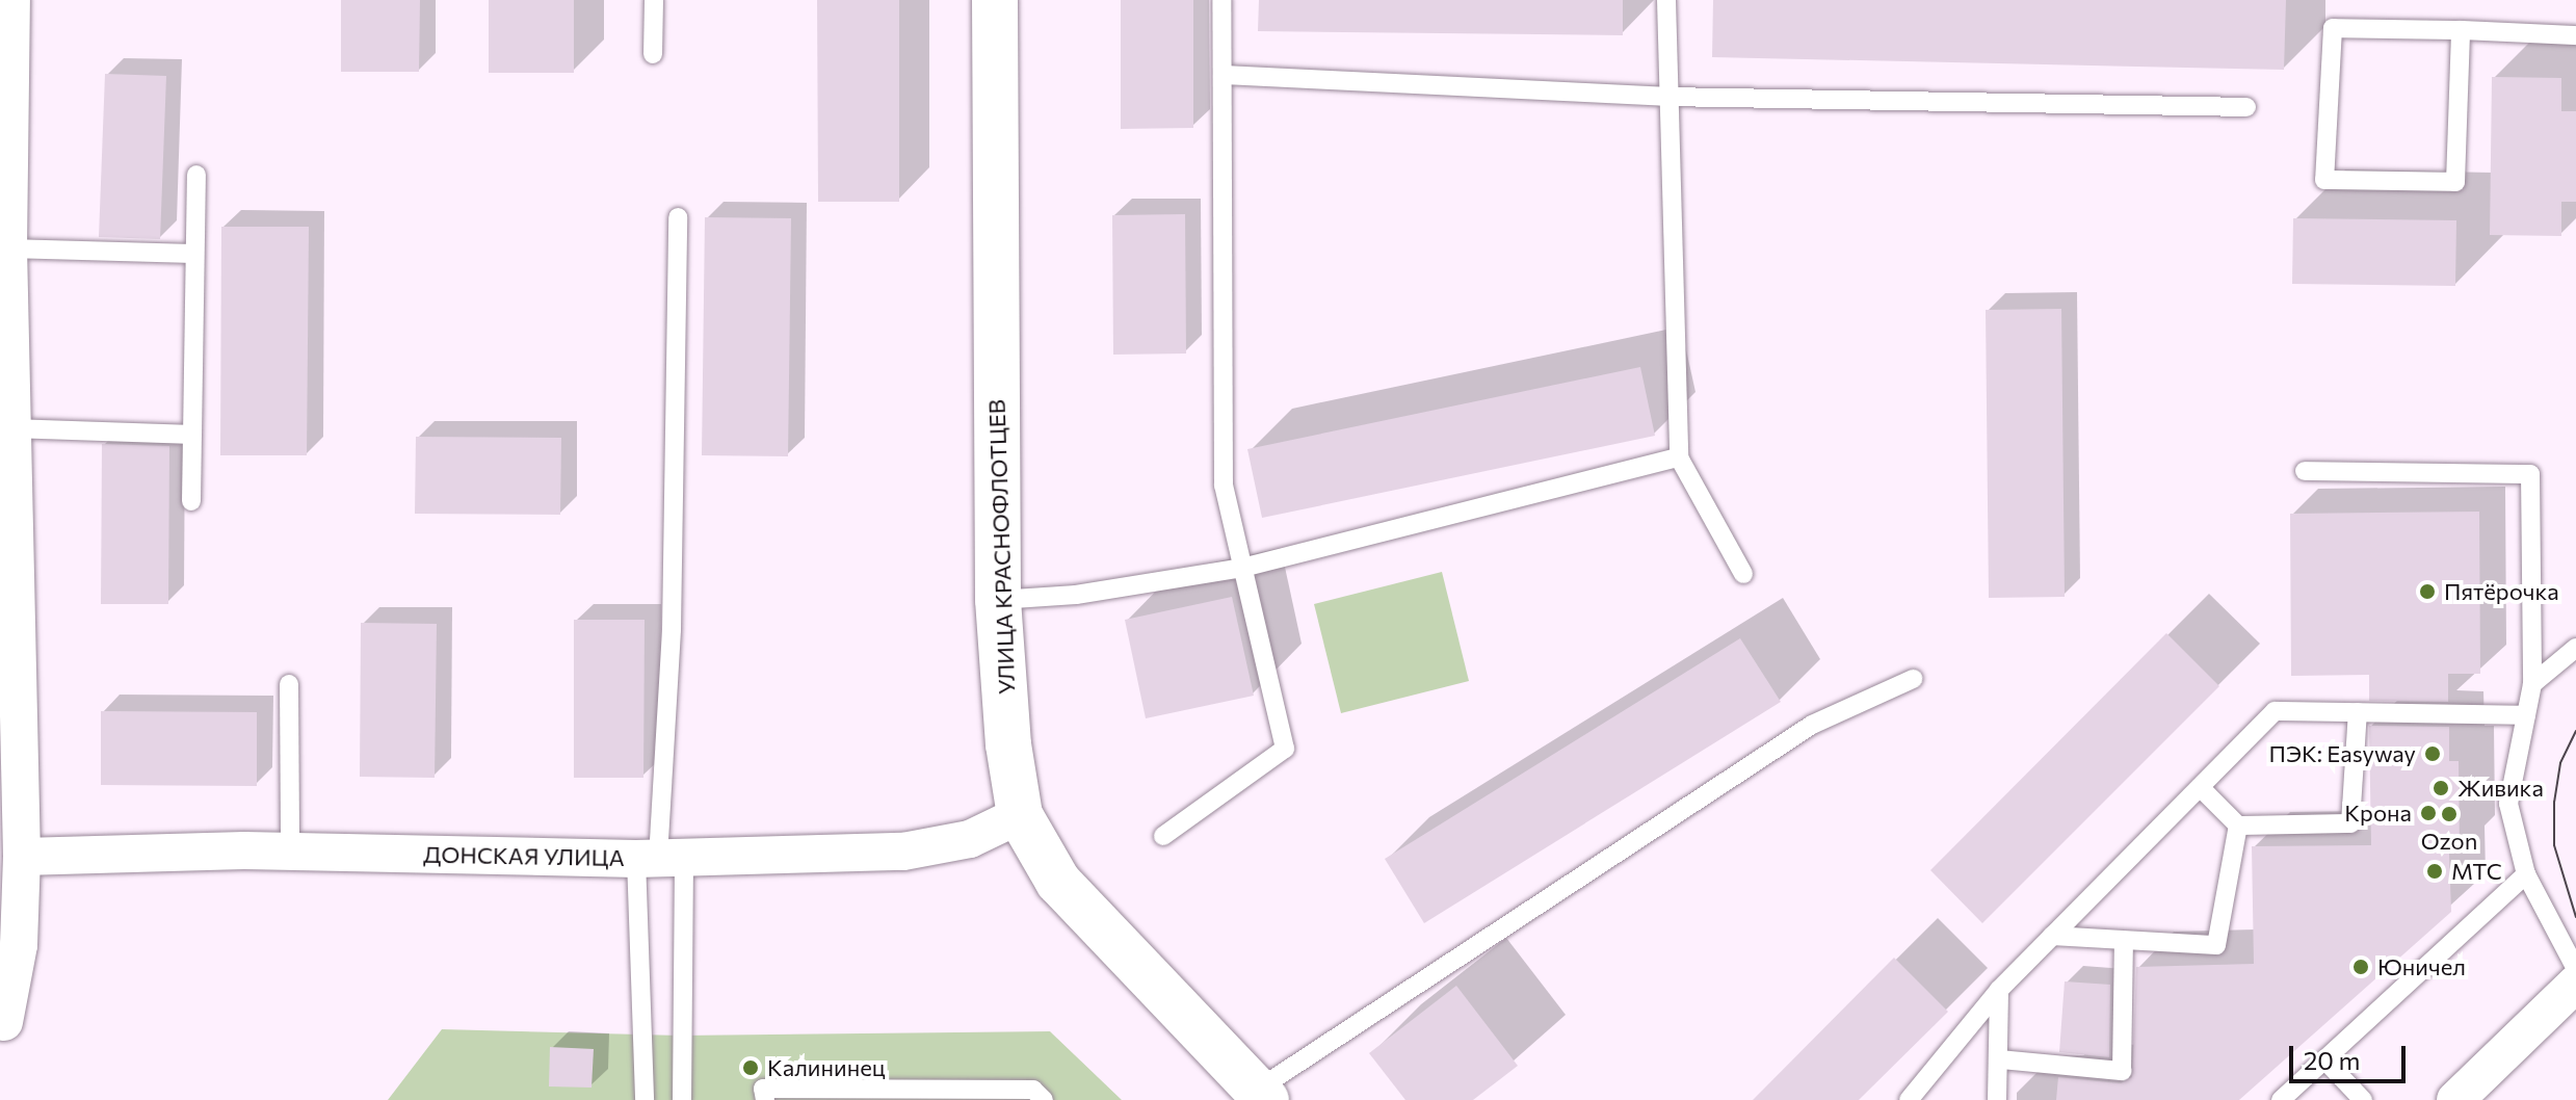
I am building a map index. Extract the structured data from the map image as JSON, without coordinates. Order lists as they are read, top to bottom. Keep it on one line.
{"streets":{"main road":["УЛИЦА КРАСНОФЛОТЦЕВ"],"street":["ДОНСКАЯ УЛИЦА"]},"crossings":[["УЛИЦА КРАСНОФЛОТЦЕВ","ДОНСКАЯ УЛИЦА"]],"places":["Пятёрочка","ПЭК: Easyway","Живика","Крона","Ozon","МТС","Юничел","Калининец"],"scale_bar":"20 m"}
